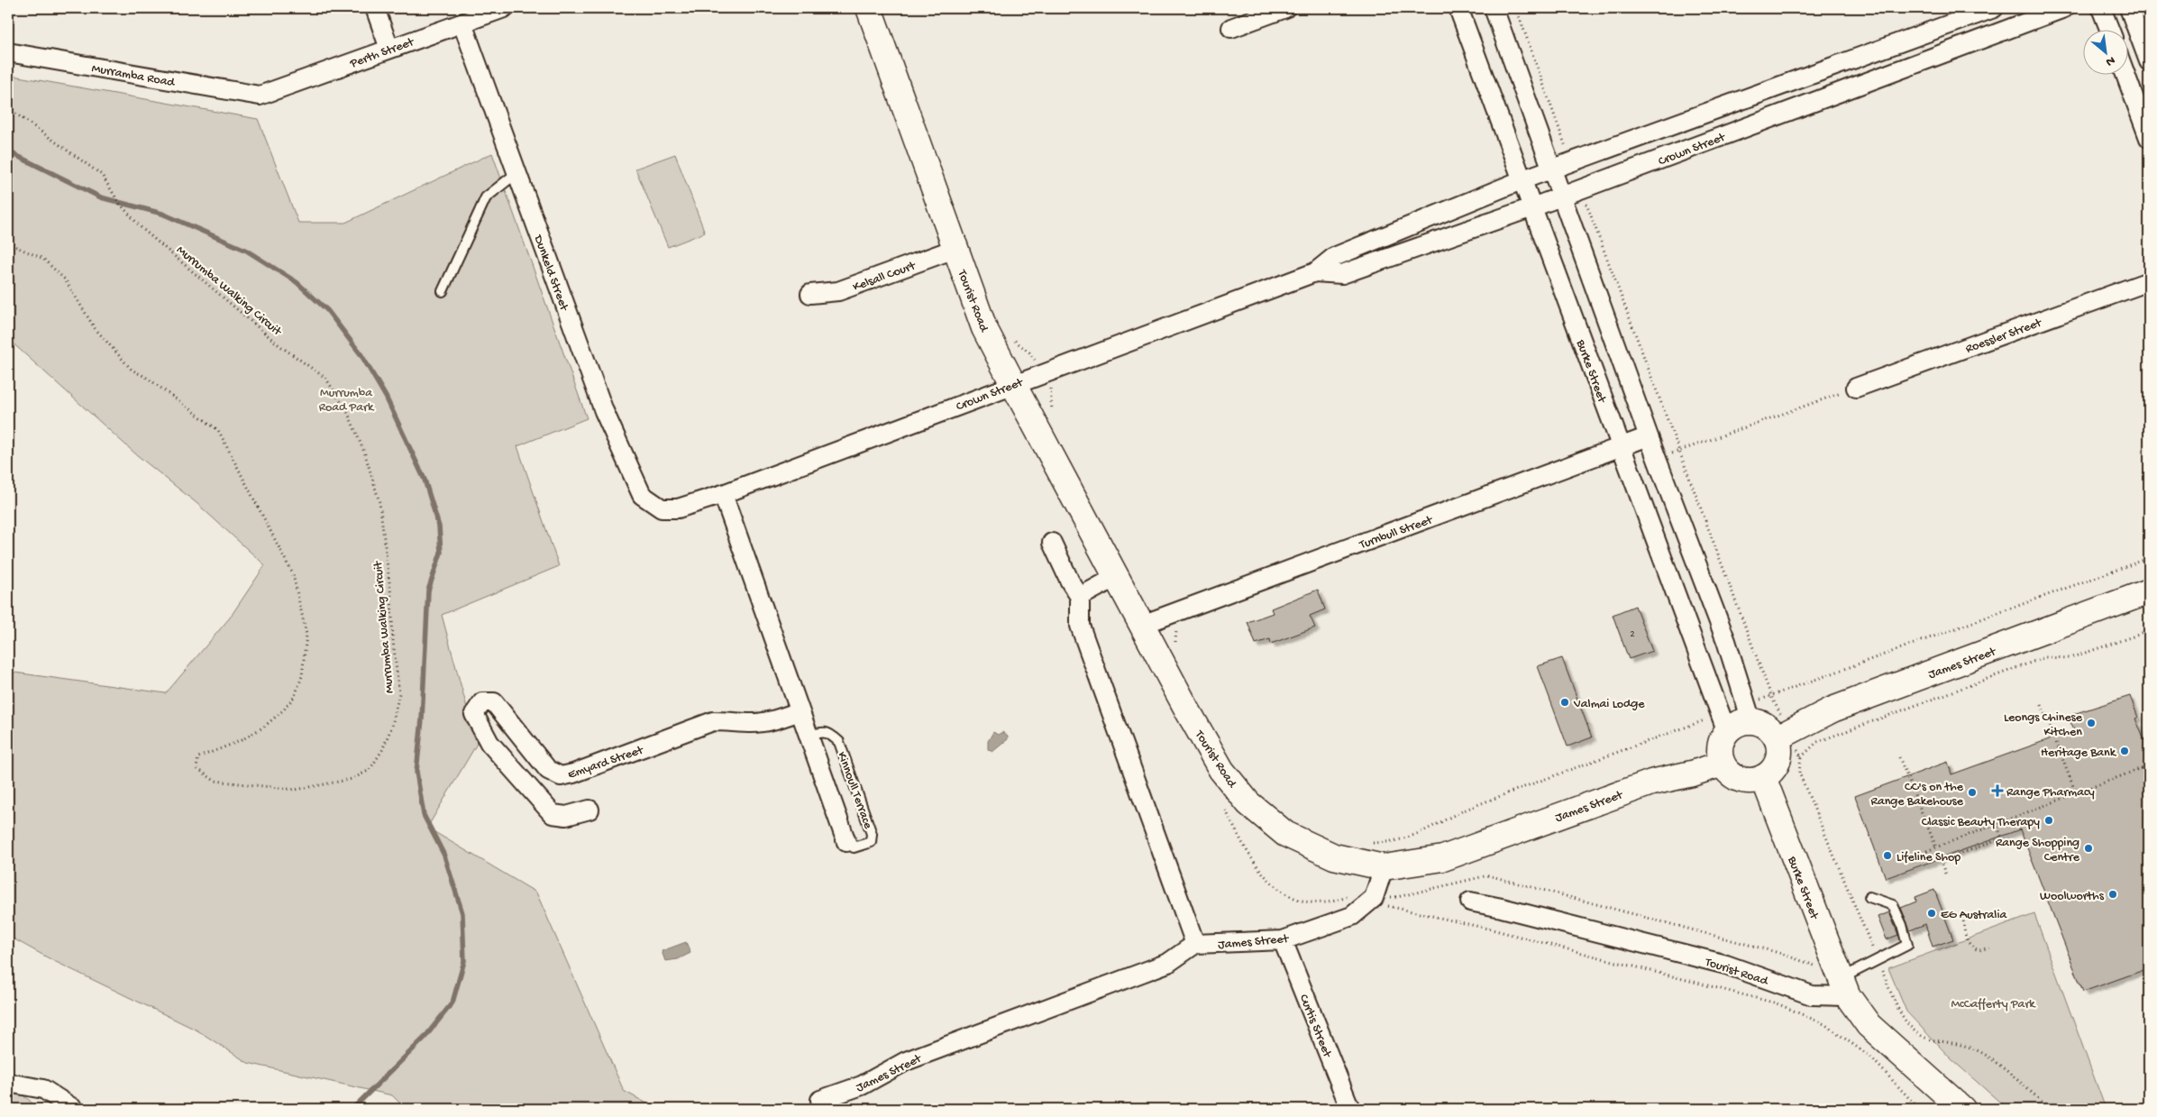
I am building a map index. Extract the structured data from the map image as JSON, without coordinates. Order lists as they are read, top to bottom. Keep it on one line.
{"streets":{"street":["Perth Street","Murramba Road","Crown Street","Dunkeld Street","Kelsall Court","Tourist Road","Roessler Street","Burke Street","Turnbull Street","James Street","Emyard Street","Kinnoull Terrace","Curtis Street"],"path":["Murrumba Walking Circuit"]},"crossings":[["Perth Street","Murramba Road"],["Perth Street","Dunkeld Street"],["Crown Street","Dunkeld Street"],["Crown Street","Tourist Road"],["Crown Street","Burke Street"],["Crown Street","Kinnoull Terrace"],["Kelsall Court","Tourist Road"],["Tourist Road","Burke Street"],["Tourist Road","Turnbull Street"],["Tourist Road","James Street"],["Burke Street","Turnbull Street"],["James Street","Curtis Street"],["Emyard Street","Kinnoull Terrace"]],"parks":["Murrumba Road Park","McCafferty Park"],"places":{"other":["Valmai Lodge","Leongs Chinese Kitchen","Heritage Bank","CC's on the Range Bakehouse","Classic Beauty Therapy","Range Shopping Centre","Lifeline Shop","Woolworths","EG Australia"],"health":["Range Pharmacy"]},"house_numbers":["2"],"north":"bottom right"}
